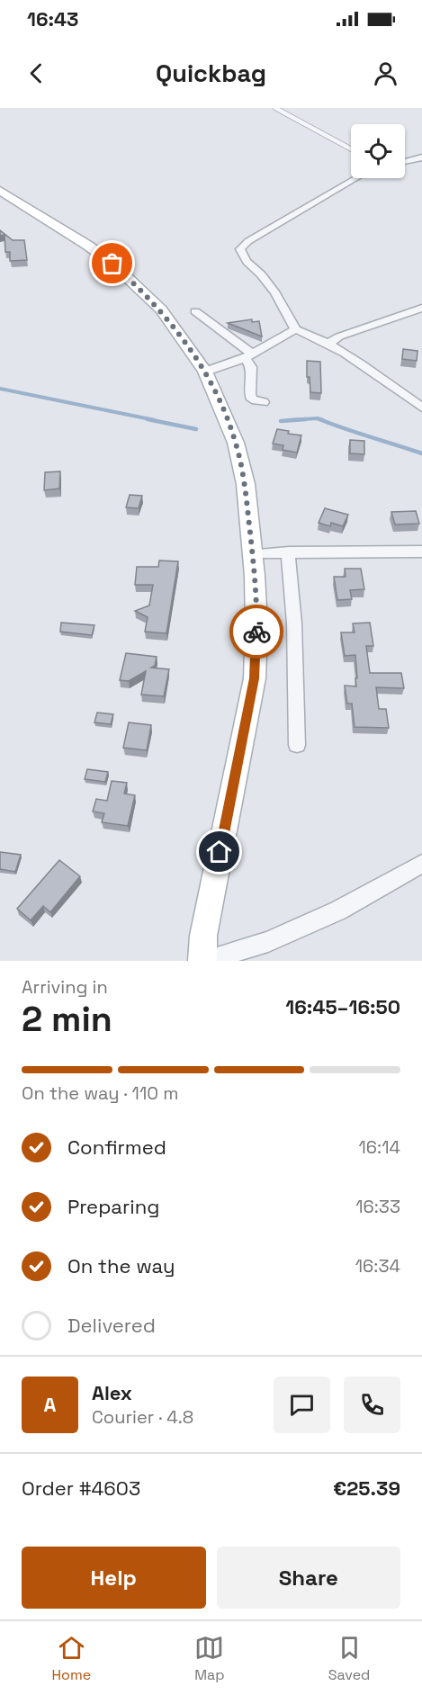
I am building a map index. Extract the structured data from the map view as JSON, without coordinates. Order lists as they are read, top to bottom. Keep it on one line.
{"page":{"status":"16:43","header":"Quickbag","heading":["2 min","Arriving in","16:45–16:50"],"panel":["Alex","Courier · 4.8","Order #4603","€25.39"],"bar":"On the way · 110 m","list":[["Confirmed","16:14"],["Preparing","16:33"],["On the way","16:34"],"Delivered"],"round":"A","buttons":["Help","Share"],"tabs":["Home","Map","Saved"]}}
